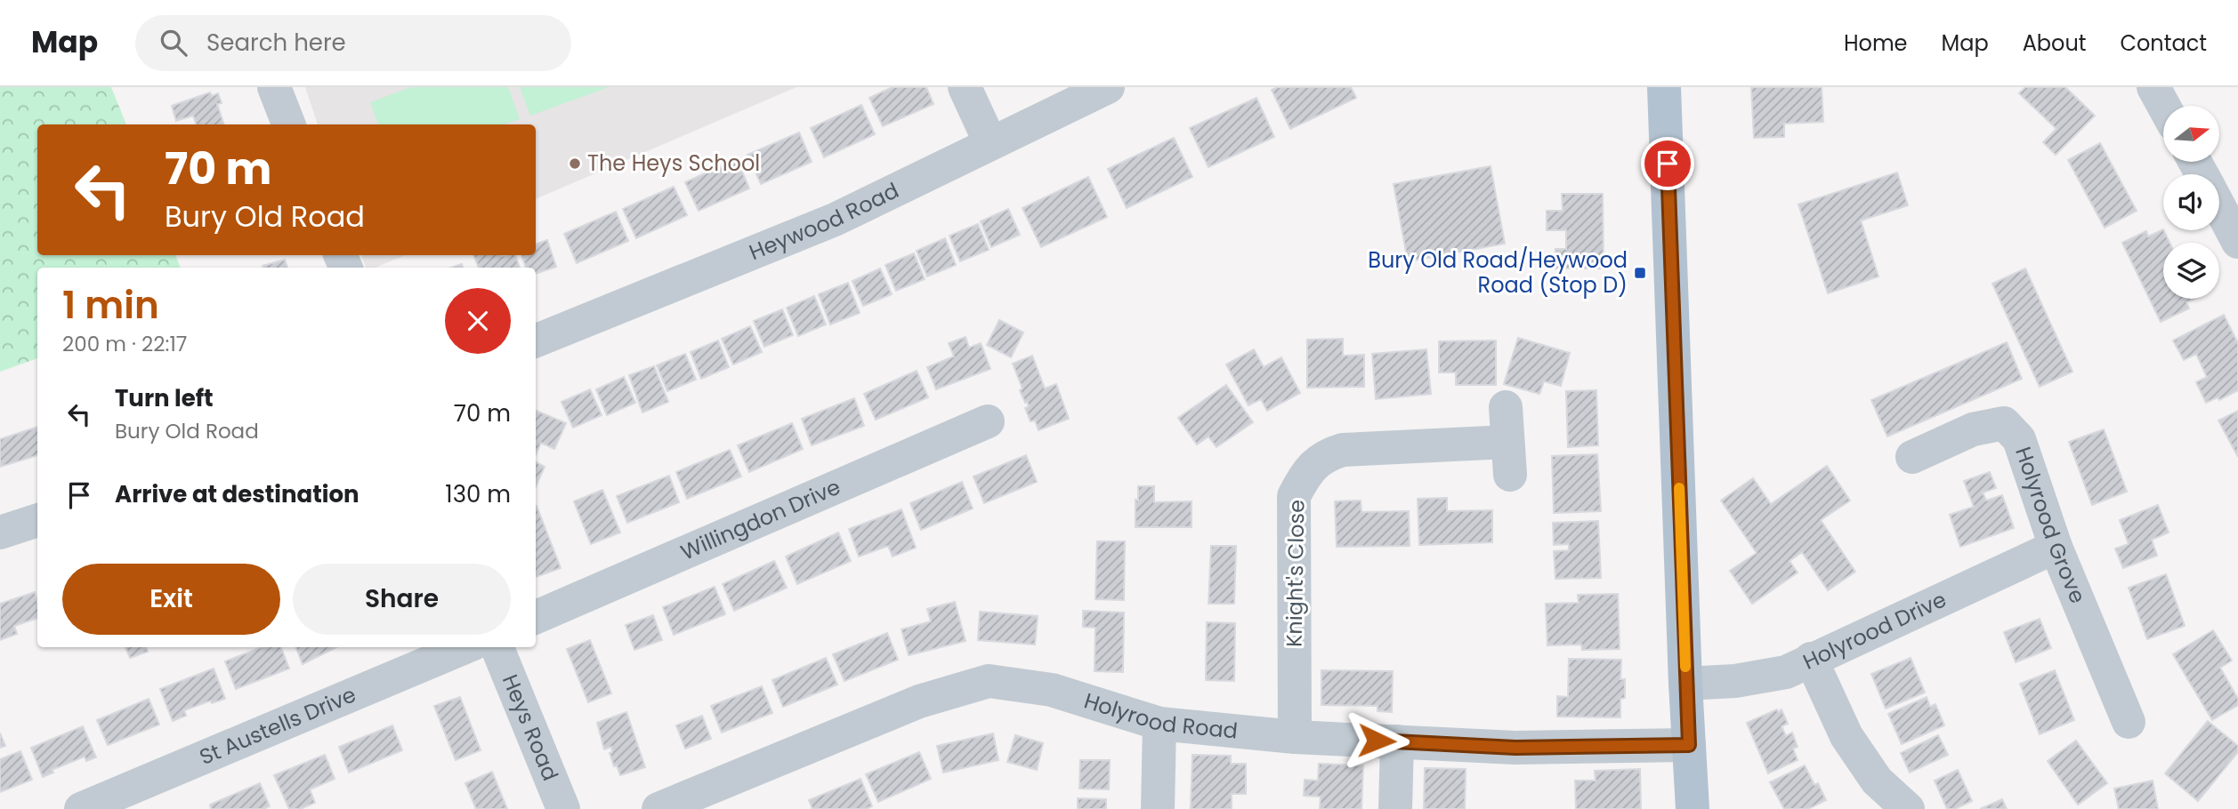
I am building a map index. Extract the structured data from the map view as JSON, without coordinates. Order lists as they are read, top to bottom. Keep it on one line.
{"streets":{"street":["Heywood Road","Willingdon Drive","Holyrood Grove","Knight's Close","Holyrood Drive","Holyrood Road","St Austells Drive","Heys Road"]},"crossings":[["Holyrood Grove","Holyrood Drive"],["Knight's Close","Holyrood Road"]],"places":{"other":["The Heys School"],"transit":["Bury Old Road/Heywood Road (Stop D)"]},"north":"right","page":{"header":"Map","search":"Search here","nav":["Home","Map","About","Contact"],"turn":["70 m","Bury Old Road"],"heading":["1 min","200 m · 22:17"],"list":[{"name":"Turn left","note":"Bury Old Road","value":"70 m"},{"name":"Arrive at destination","value":"130 m"}],"buttons":["Exit","Share"]}}
